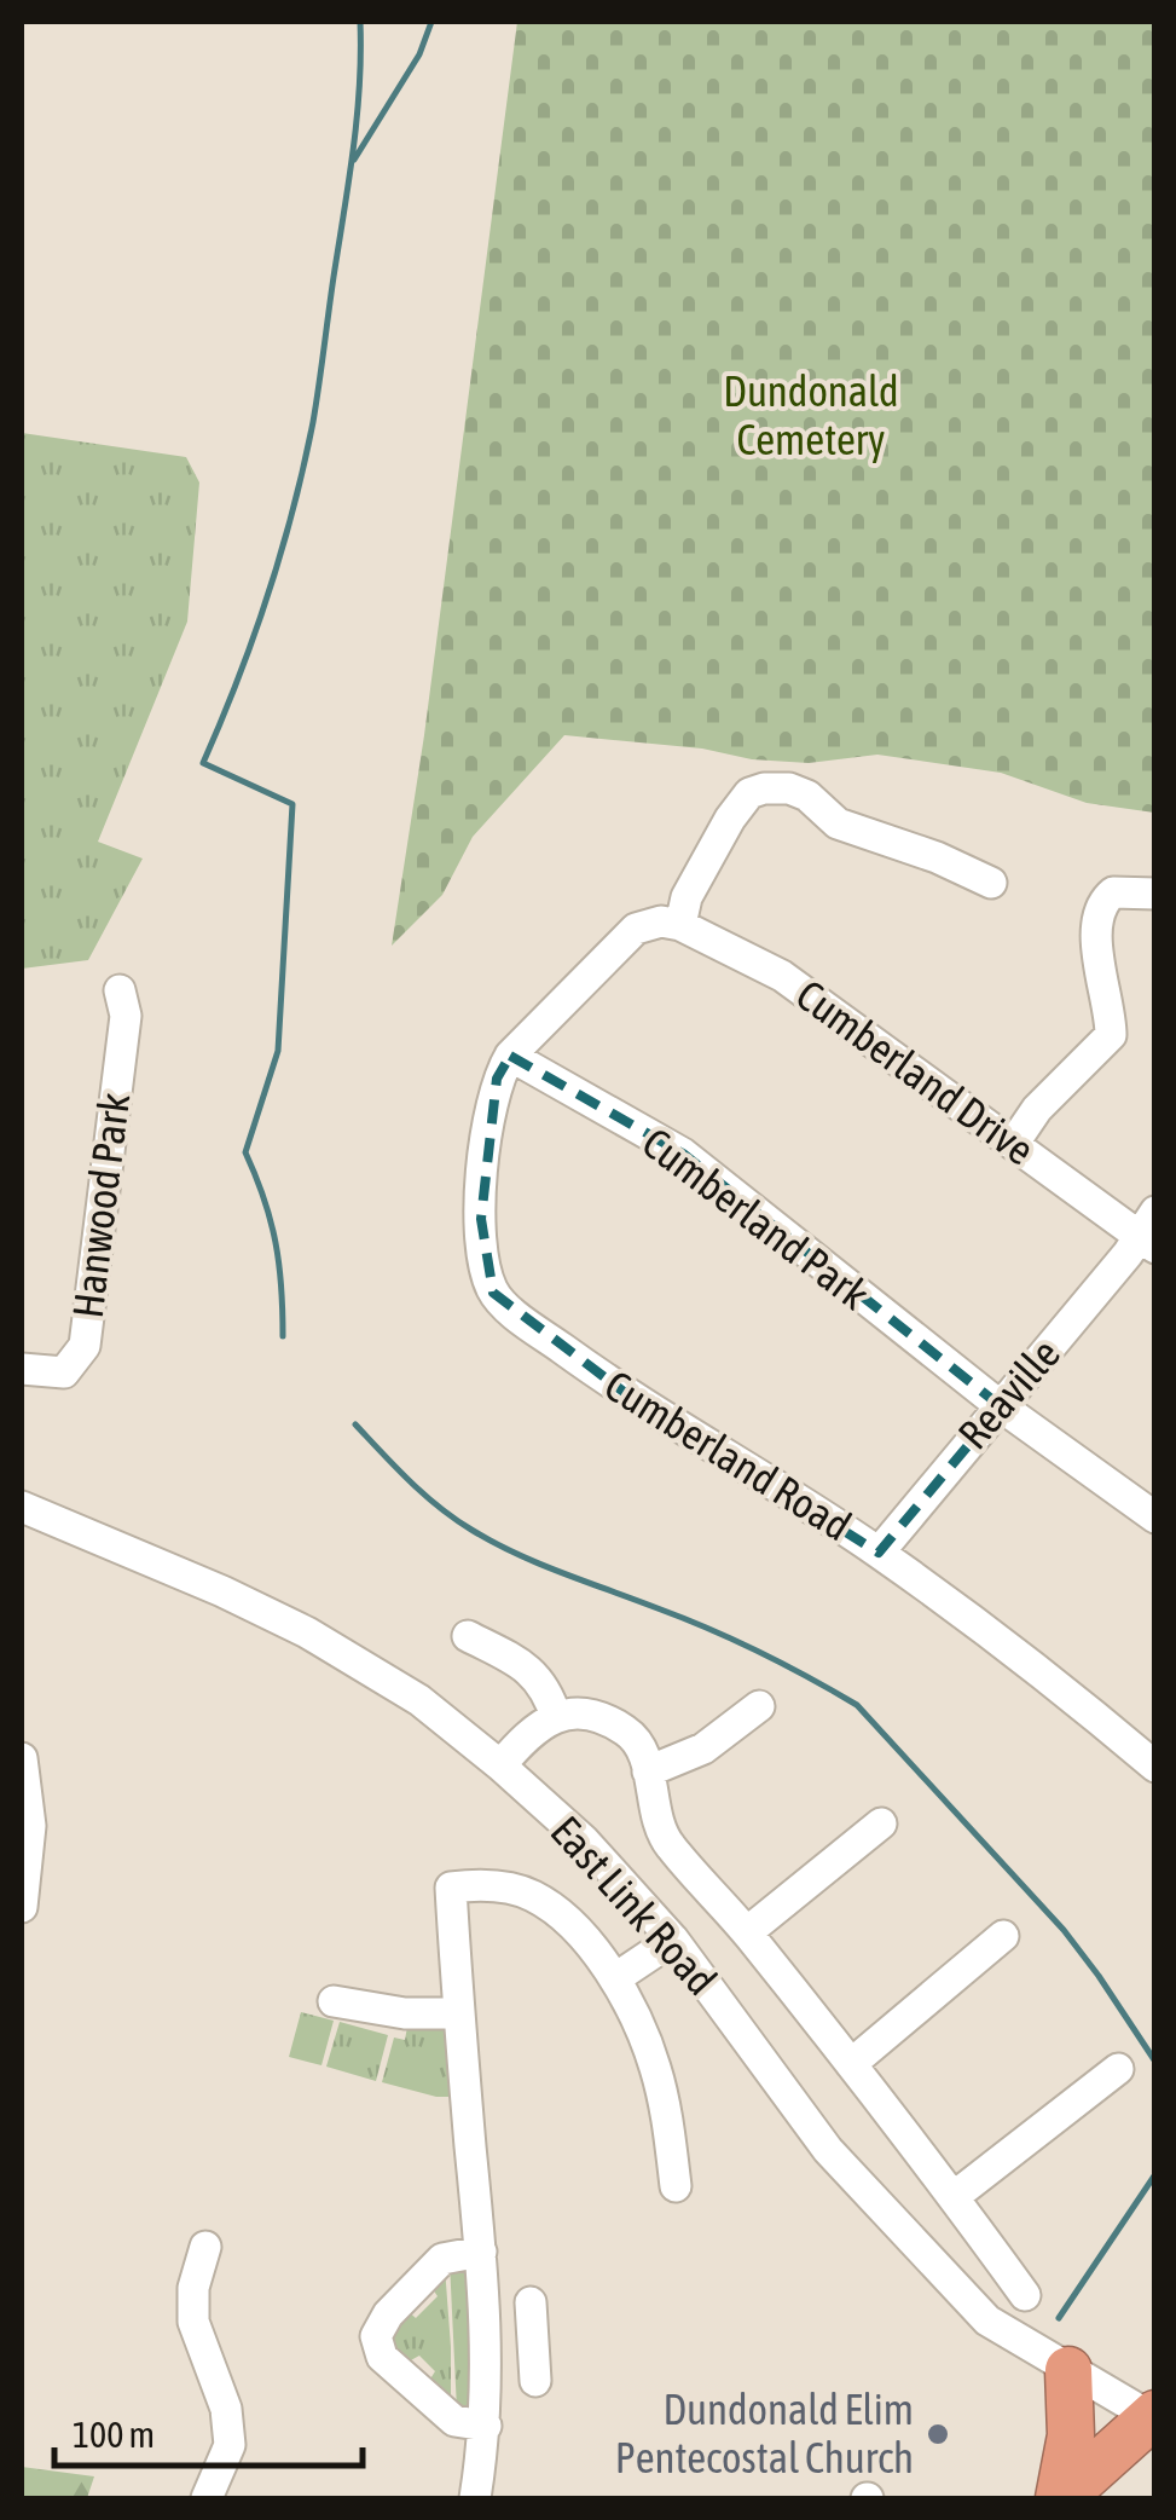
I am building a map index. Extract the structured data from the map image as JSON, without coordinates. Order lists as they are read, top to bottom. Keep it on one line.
{"streets":{"street":["Cumberland Drive","Hanwood Park","Cumberland Park","Reaville","Cumberland Road","East Link Road"]},"crossings":[["Cumberland Drive","Reaville"],["Cumberland Park","Reaville"],["Cumberland Park","Cumberland Road"],["Reaville","Cumberland Road"]],"parks":["Dundonald Cemetery"],"places":["Dundonald Elim Pentecostal Church"],"scale_bar":"100 m"}
